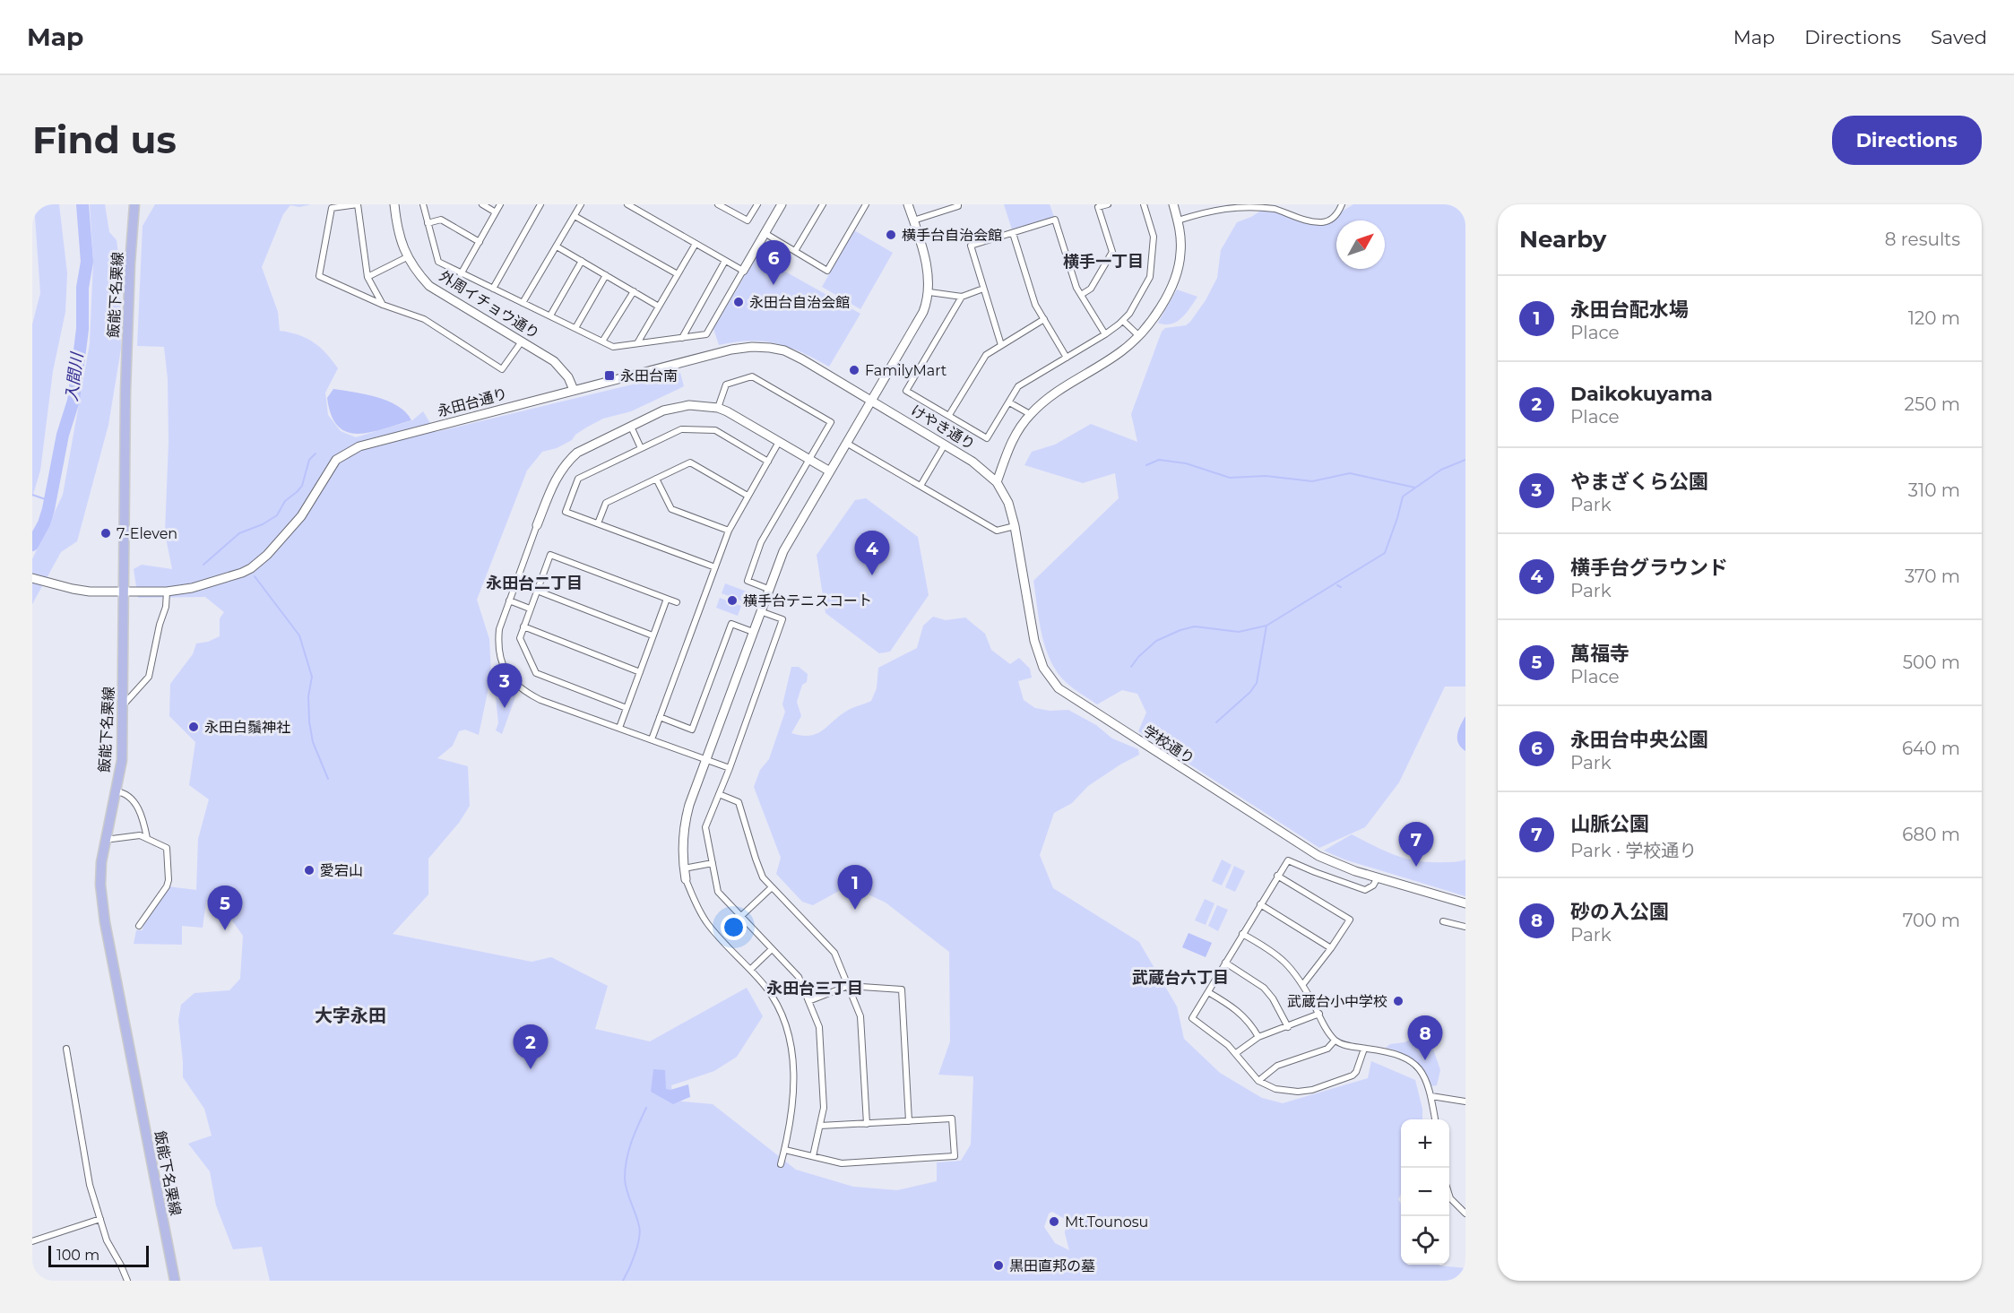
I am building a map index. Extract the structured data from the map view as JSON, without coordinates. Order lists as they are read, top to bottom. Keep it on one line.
{"streets":{"main road":["飯能下名栗線"],"street":["外周イチョウ通り","永田台通り","けやき通り","学校通り"]},"crossings":[["飯能下名栗線","永田台通り"],["外周イチョウ通り","永田台通り"],["永田台通り","けやき通り"],["けやき通り","学校通り"]],"districts":["横手一丁目","永田台二丁目","武蔵台六丁目","永田台三丁目","大字永田"],"water":["入間川"],"places":{"other":["横手台自治会館","永田台自治会館","FamilyMart","7-Eleven","横手台テニスコート","永田白鬚神社","愛宕山","武蔵台小中学校","Mt.Tounosu","黒田直邦の墓"],"transit":["永田台南"]},"scale_bar":"100 m","north":"top right","page":{"header":"Map","nav":["Map","Directions","Saved"],"buttons":"Directions","title":"Find us","heading":["Nearby","8 results"],"pins":["6","4","3","7","1","5","8","2"],"list":[{"mark":"1","name":"永田台配水場","note":"Place","value":"120 m"},{"mark":"2","name":"Daikokuyama","note":"Place","value":"250 m"},{"mark":"3","name":"やまざくら公園","note":"Park","value":"310 m"},{"mark":"4","name":"横手台グラウンド","note":"Park","value":"370 m"},{"mark":"5","name":"萬福寺","note":"Place","value":"500 m"},{"mark":"6","name":"永田台中央公園","note":"Park","value":"640 m"},{"mark":"7","name":"山脈公園","note":"Park · 学校通り","value":"680 m"},{"mark":"8","name":"砂の入公園","note":"Park","value":"700 m"}],"map_buttons":["+","−"],"scale":"100 m"}}
